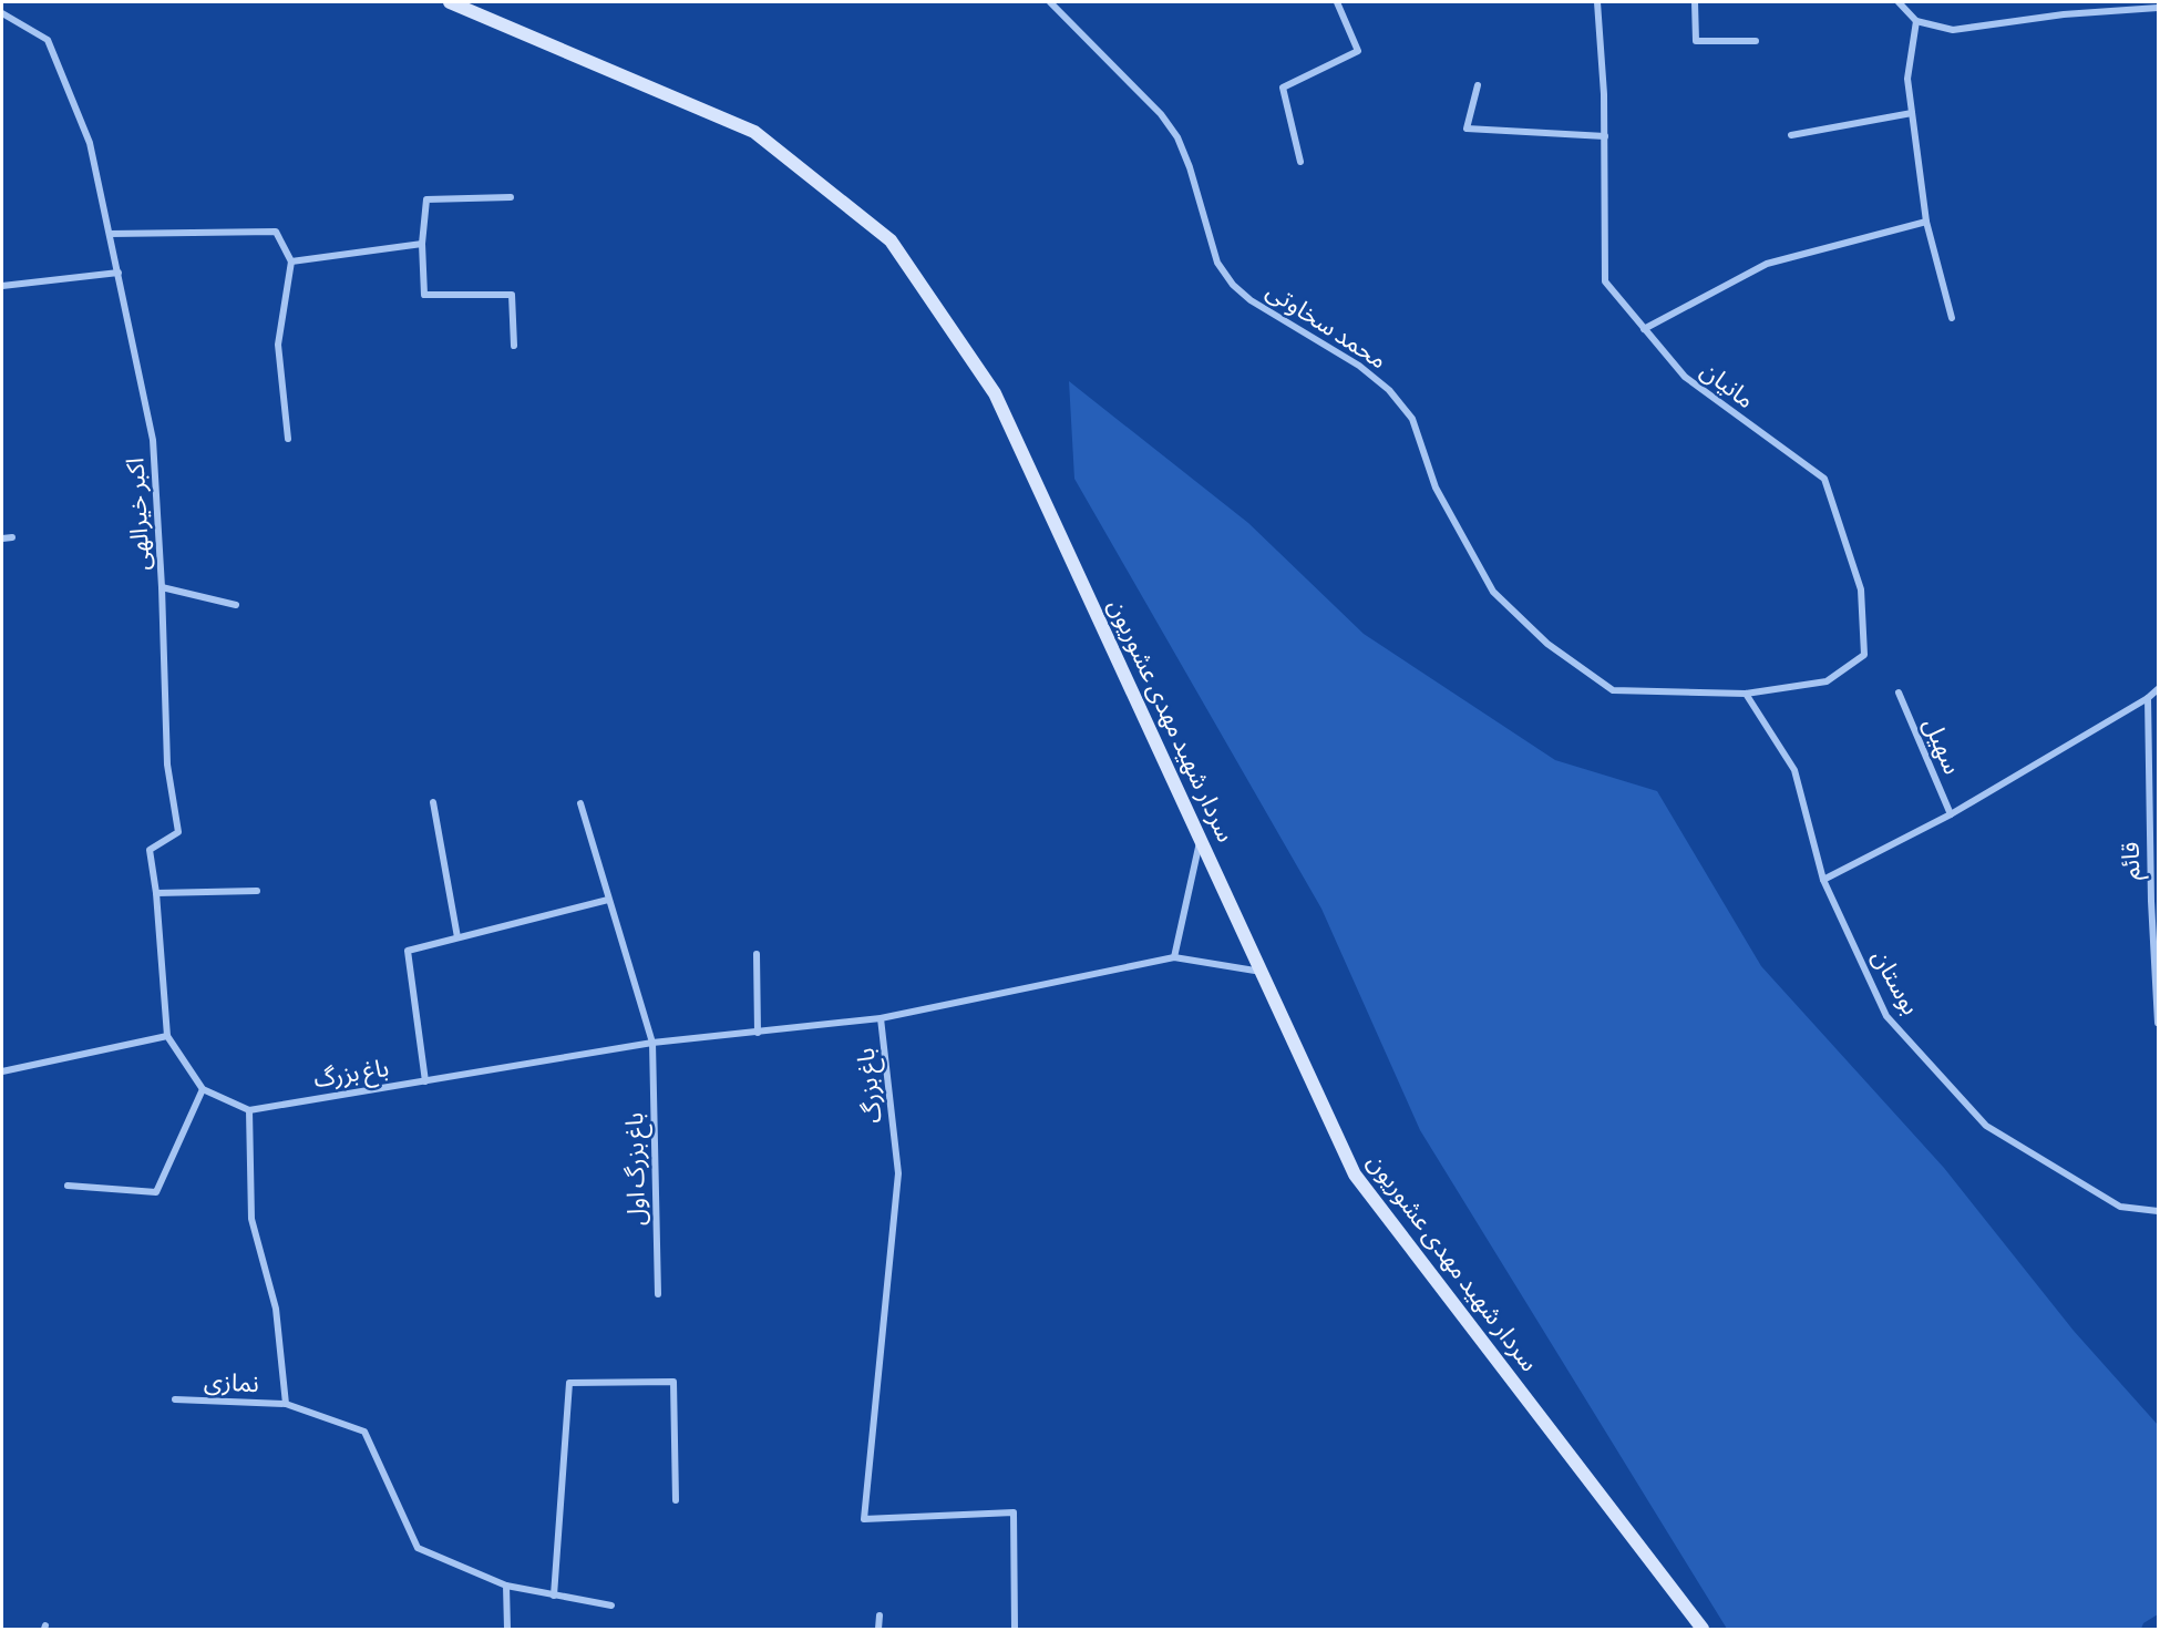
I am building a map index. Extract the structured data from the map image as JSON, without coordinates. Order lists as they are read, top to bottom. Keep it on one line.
{"streets":{"street":["محمد سخاوتی","مانیان","اکبر خیرالهی","سردار شهید مهدی عشوریون","سهیل","قائم","بوستان","باغ بزرگ","باغ بزرگ اول","نمازی"]},"crossings":[["محمد سخاوتی","مانیان"],["محمد سخاوتی","بوستان"],["مانیان","بوستان"],["باغ بزرگ","باغ بزرگ اول"]]}
